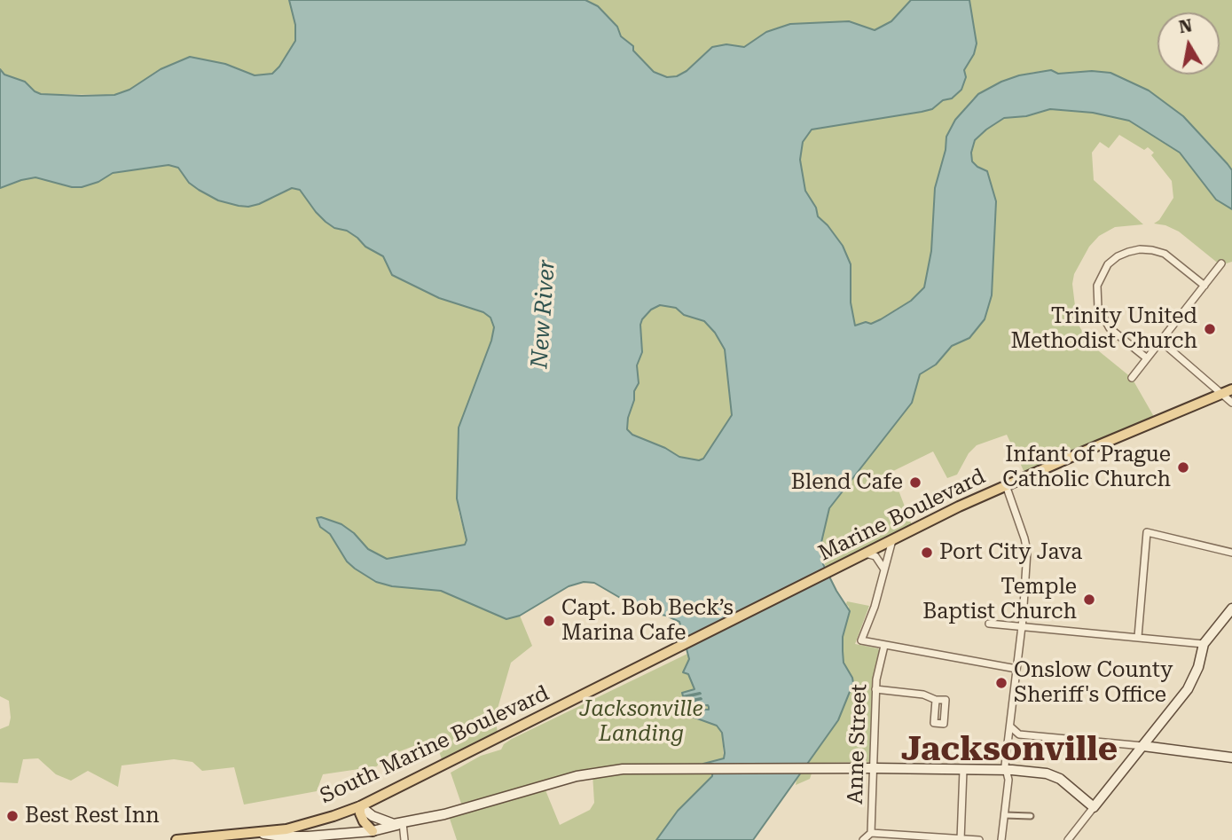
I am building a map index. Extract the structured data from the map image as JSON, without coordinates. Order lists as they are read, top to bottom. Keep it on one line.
{"streets":{"main road":["Marine Boulevard","South Marine Boulevard"],"street":["Anne Street"]},"crossings":[["Marine Boulevard","South Marine Boulevard"]],"districts":["Jacksonville"],"water":["New River"],"parks":["Jacksonville Landing"],"places":["Trinity United Methodist Church","Infant of Prague Catholic Church","Blend Cafe","Port City Java","Temple Baptist Church","Capt. Bob Beck’s Marina Cafe","Onslow County Sheriff's Office","Best Rest Inn"],"north":"top"}
